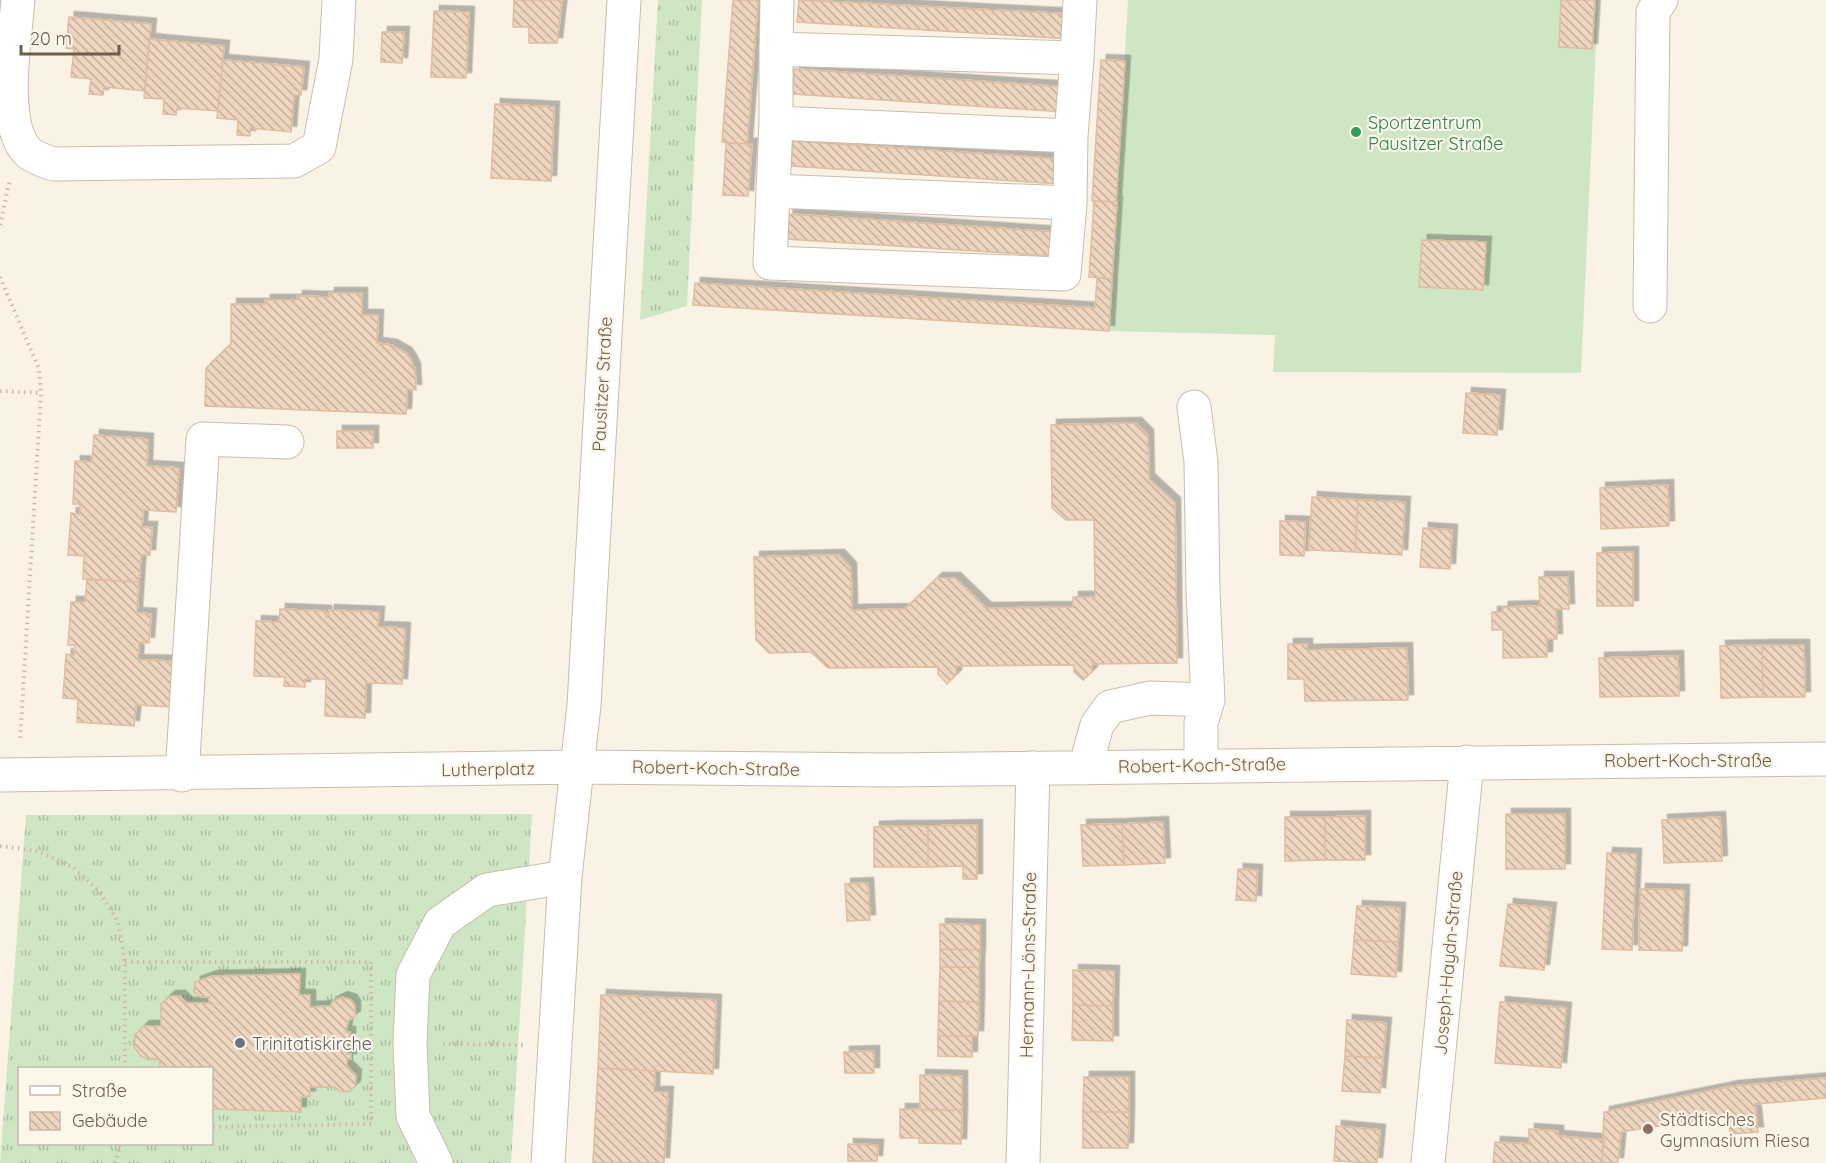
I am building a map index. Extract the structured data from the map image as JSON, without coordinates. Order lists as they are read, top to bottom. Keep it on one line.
{"streets":{"street":["Pausitzer Straße","Robert-Koch-Straße","Lutherplatz","Joseph-Haydn-Straße","Hermann-Löns-Straße"]},"crossings":[["Pausitzer Straße","Robert-Koch-Straße"],["Pausitzer Straße","Lutherplatz"],["Robert-Koch-Straße","Lutherplatz"],["Robert-Koch-Straße","Joseph-Haydn-Straße"],["Robert-Koch-Straße","Hermann-Löns-Straße"]],"places":["Sportzentrum Pausitzer Straße","Trinitatiskirche","Städtisches Gymnasium Riesa"],"legend":["Straße","Gebäude"],"scale_bar":"20 m"}
